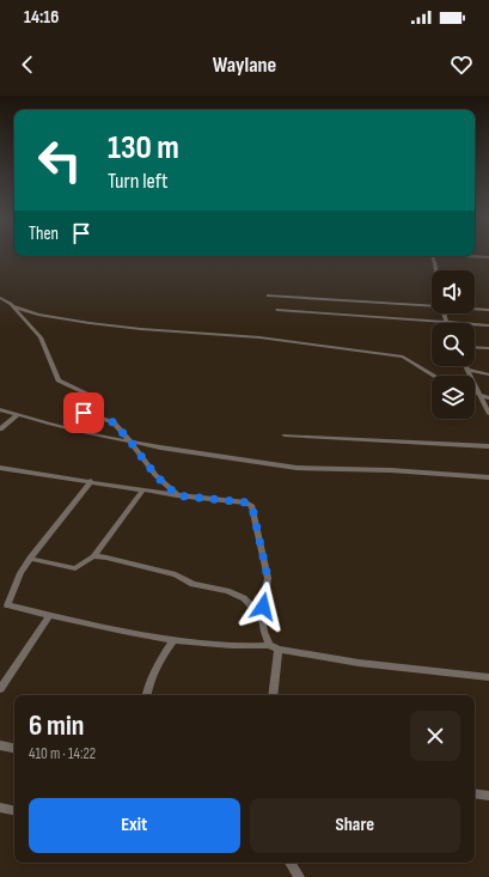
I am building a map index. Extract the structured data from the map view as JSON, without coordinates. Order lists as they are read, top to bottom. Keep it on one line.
{"page":{"status":"14:16","header":"Waylane","turn":["130 m","Turn left"],"then":"Then","heading":["6 min","410 m · 14:22"],"buttons":["Exit","Share"]}}
